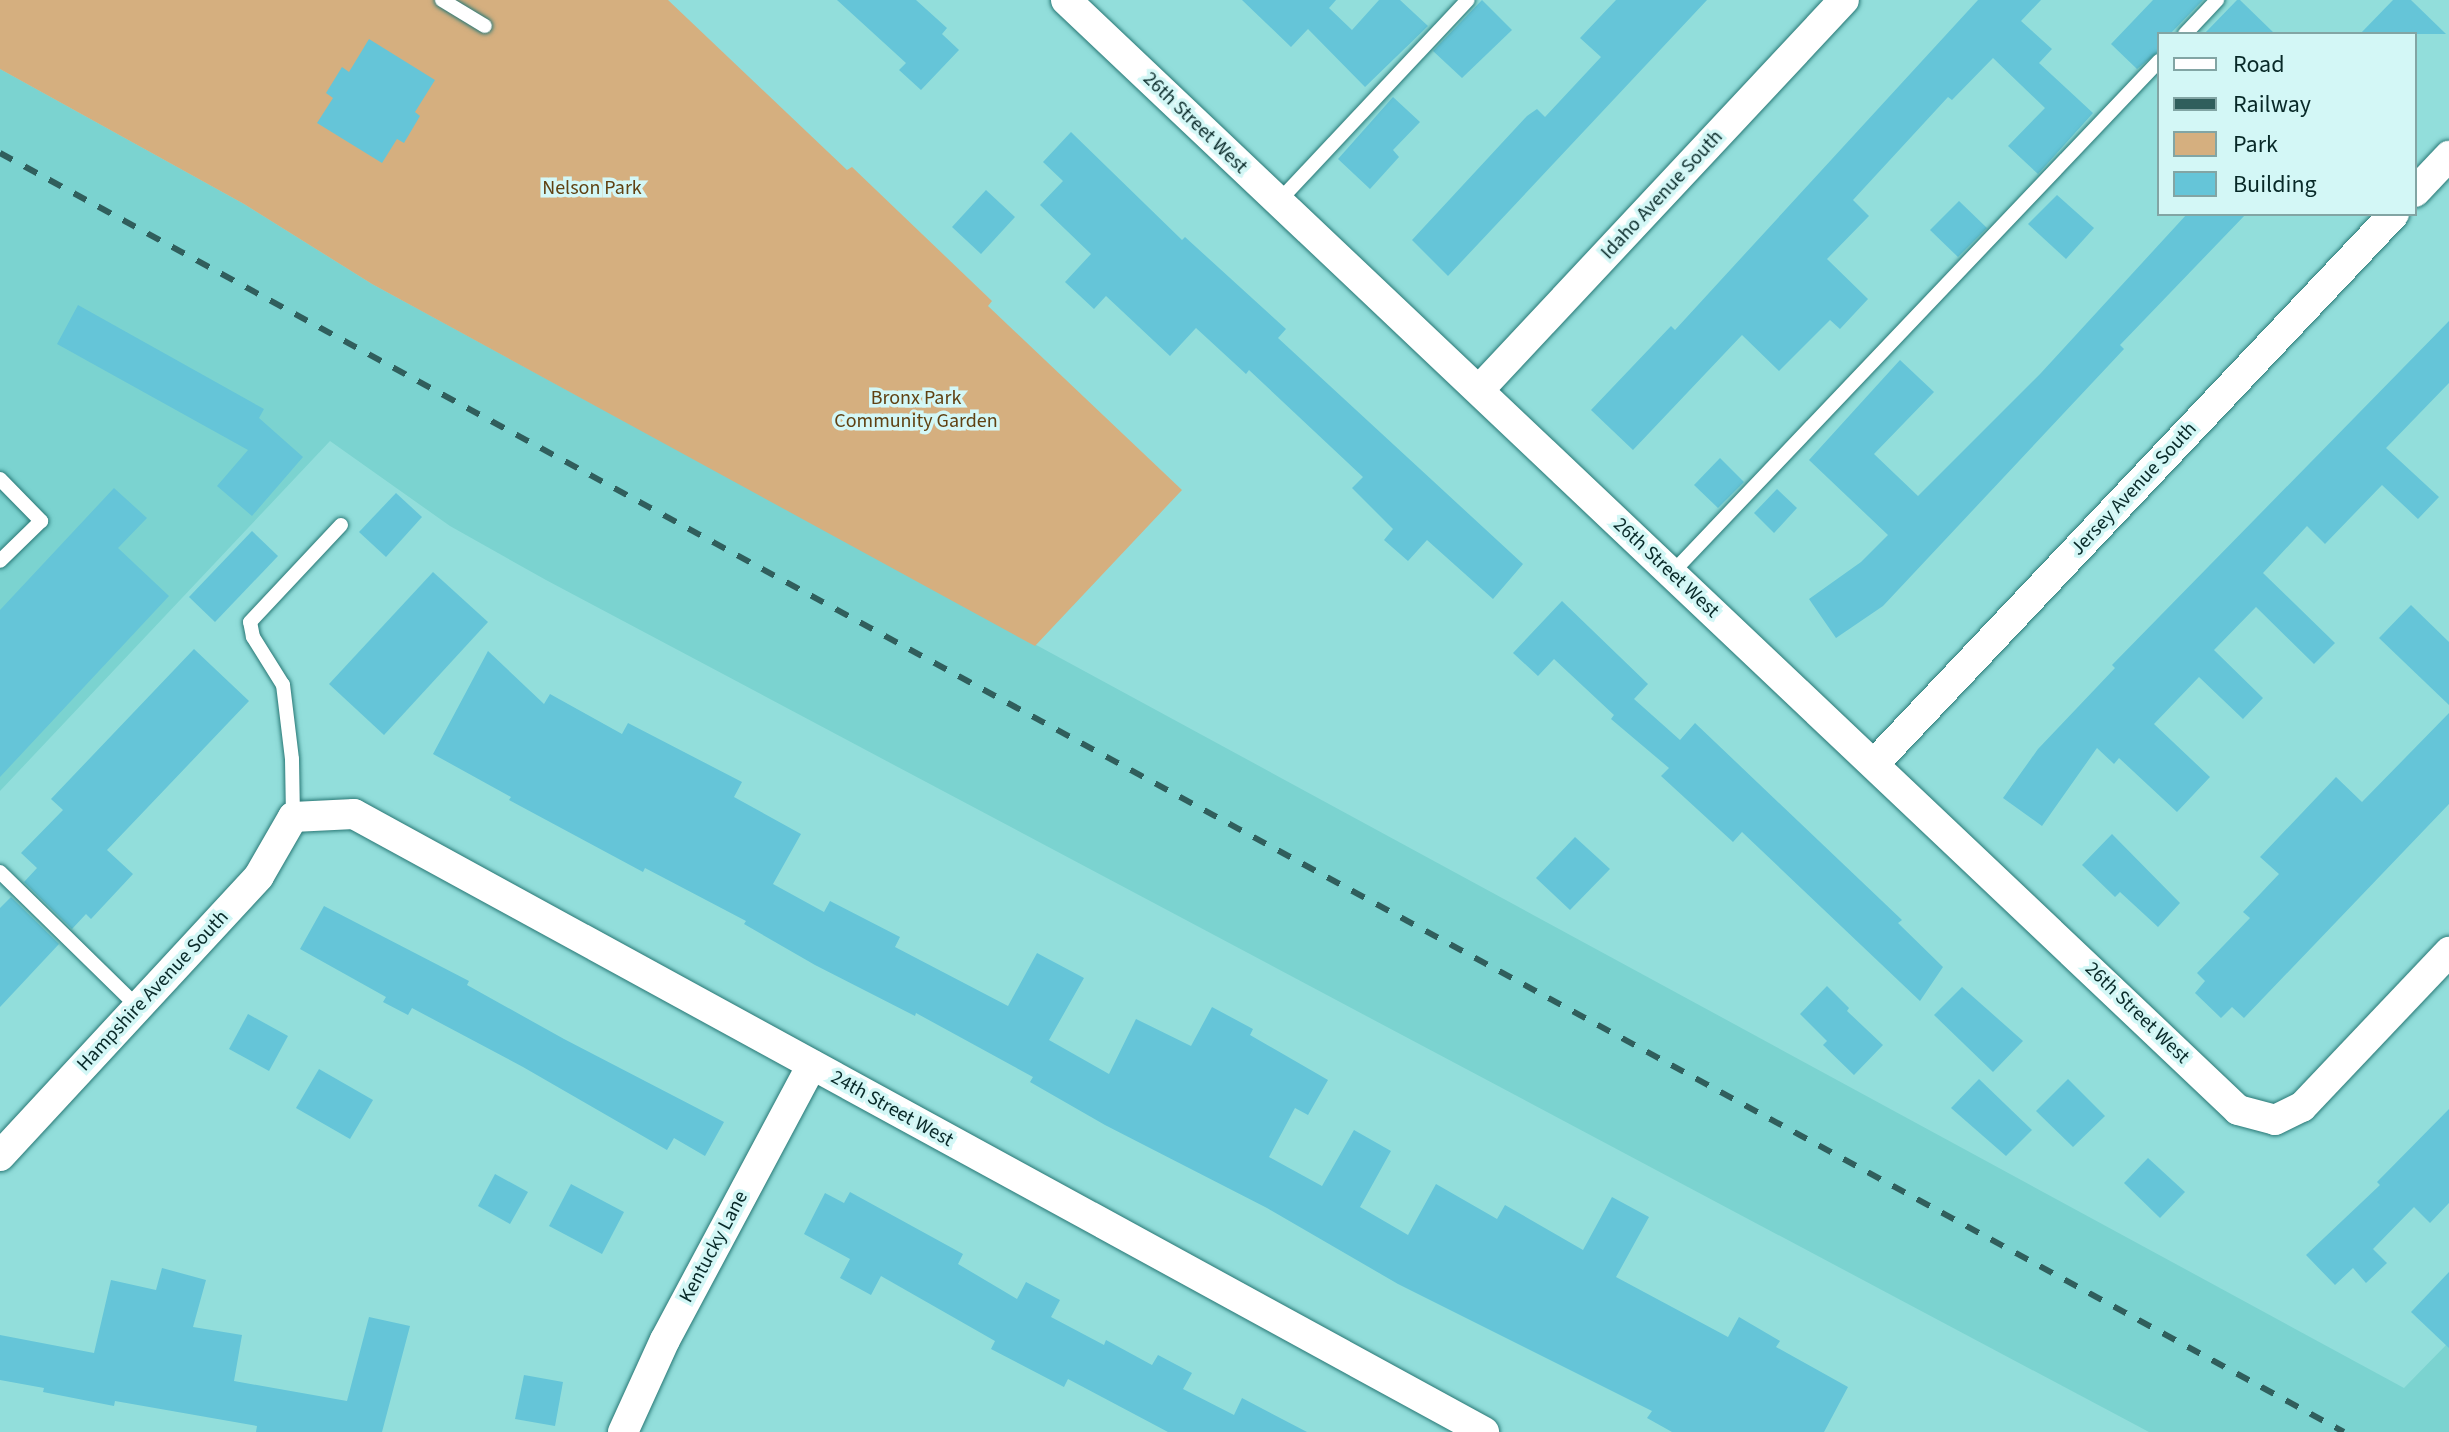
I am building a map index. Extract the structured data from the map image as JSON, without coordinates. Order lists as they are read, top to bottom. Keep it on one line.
{"streets":{"street":["26th Street West","Idaho Avenue South","Jersey Avenue South","Hampshire Avenue South","24th Street West","Kentucky Lane"]},"crossings":[["26th Street West","Idaho Avenue South"],["26th Street West","Jersey Avenue South"],["Hampshire Avenue South","24th Street West"],["24th Street West","Kentucky Lane"]],"parks":["Nelson Park","Bronx Park Community Garden"],"legend":["Road","Railway","Park","Building"]}
